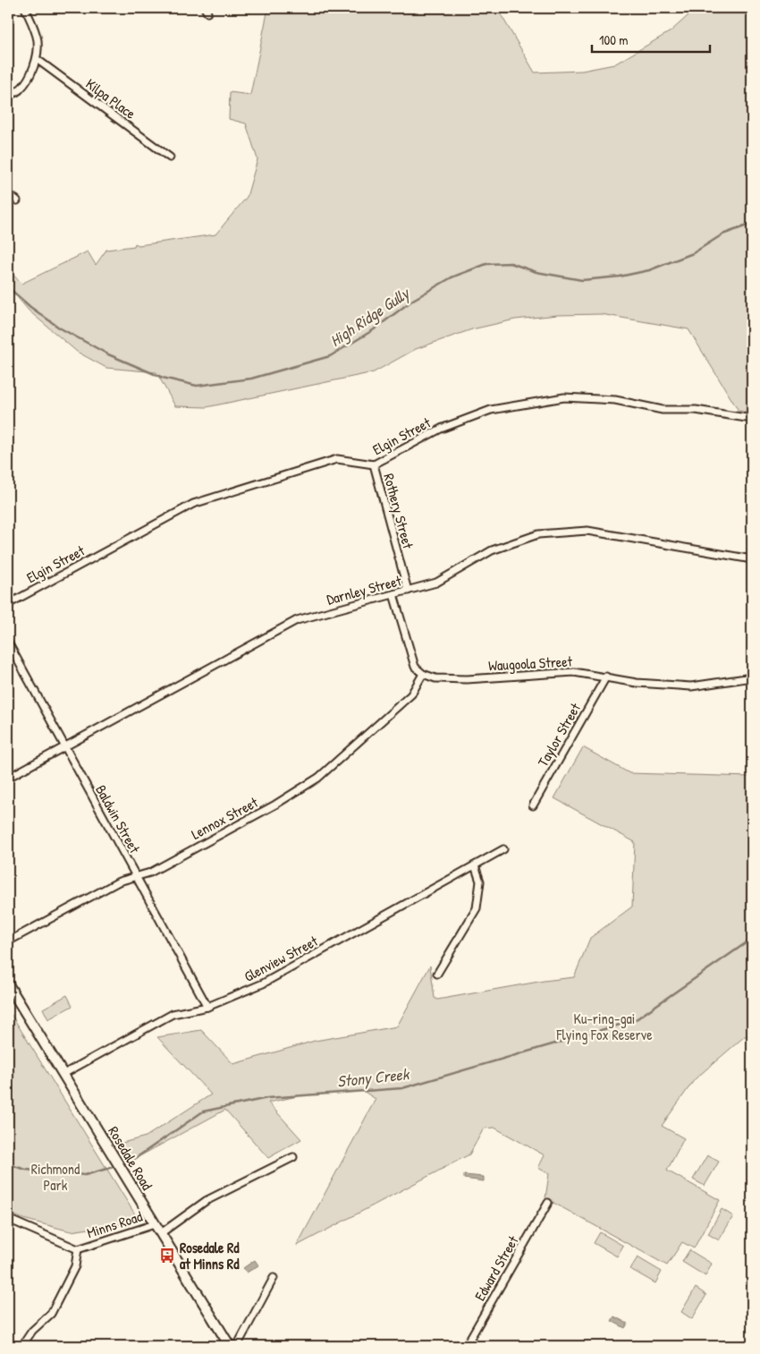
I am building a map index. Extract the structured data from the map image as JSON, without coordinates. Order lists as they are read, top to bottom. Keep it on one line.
{"streets":{"street":["Kilpa Place","Elgin Street","Rothery Street","Darnley Street","Waugoola Street","Taylor Street","Lennox Street","Baldwin Street","Glenview Street","Rosedale Road","Minns Road","Edward Street"]},"crossings":[["Elgin Street","Rothery Street"],["Rothery Street","Darnley Street"],["Darnley Street","Baldwin Street"],["Waugoola Street","Taylor Street"],["Waugoola Street","Lennox Street"],["Lennox Street","Baldwin Street"],["Baldwin Street","Glenview Street"],["Glenview Street","Rosedale Road"],["Rosedale Road","Minns Road"]],"water":["High Ridge Gully","Stony Creek"],"parks":["Ku-ring-gai Flying Fox Reserve","Richmond Park"],"places":{"bus stop":["Rosedale Rd at Minns Rd"]},"scale_bar":"100 m"}
